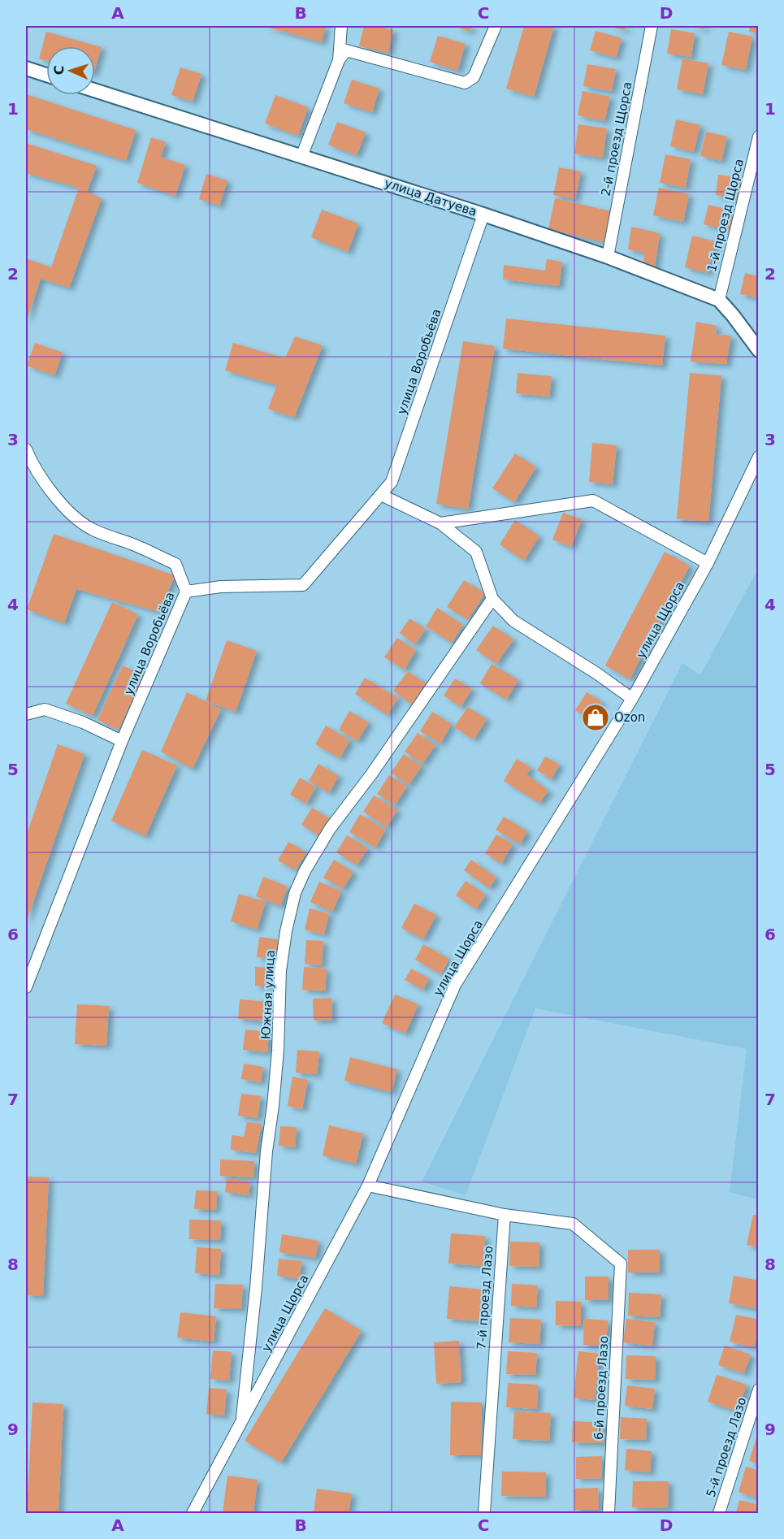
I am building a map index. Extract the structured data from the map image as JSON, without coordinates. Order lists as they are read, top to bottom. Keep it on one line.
{"streets":{"street":["2-й проезд Щорса","улица Датуева","1-й проезд Щорса","улица Воробьёва","улица Щорса","Южная улица","7-й проезд Лазо","6-й проезд Лазо","5-й проезд Лазо"]},"crossings":[["2-й проезд Щорса","улица Датуева"],["улица Датуева","1-й проезд Щорса"],["улица Датуева","улица Воробьёва"],["улица Щорса","Южная улица"],["7-й проезд Лазо","6-й проезд Лазо"]],"places":{"shop":["Ozon"]},"north":"left","grid":{"columns":["A","B","C","D"],"rows":["1","2","3","4","5","6","7","8","9"]}}
